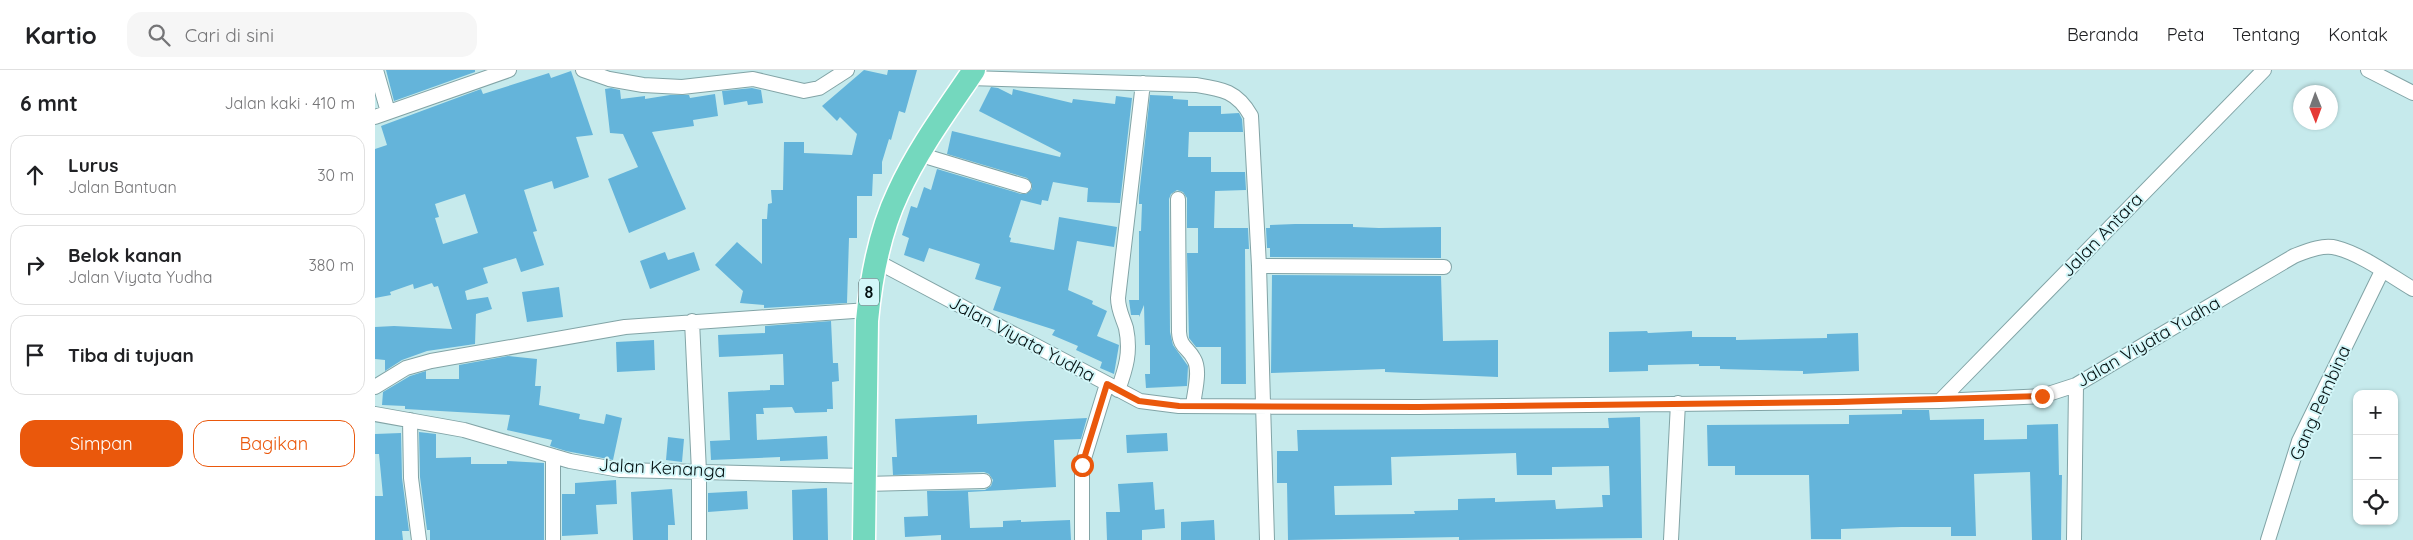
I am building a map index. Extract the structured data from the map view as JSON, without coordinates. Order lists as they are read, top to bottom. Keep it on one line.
{"streets":{"highway":["8"],"street":["Jalan Antara","Jalan Viyata Yudha","Gang Pembina","Jalan Kenanga"]},"crossings":[["Jalan Antara","Jalan Viyata Yudha"],["8","Jalan Viyata Yudha"],["8","Jalan Kenanga"],["Jalan Viyata Yudha","Gang Pembina"]],"north":"bottom","page":{"header":"Kartio","search":"Cari di sini","nav":["Beranda","Peta","Tentang","Kontak"],"heading":["6 mnt","Jalan kaki · 410 m"],"list":[["Lurus","Jalan Bantuan","30 m"],["Belok kanan","Jalan Viyata Yudha","380 m"],"Tiba di tujuan"],"map_buttons":["+","−"],"buttons":["Simpan","Bagikan"]}}
